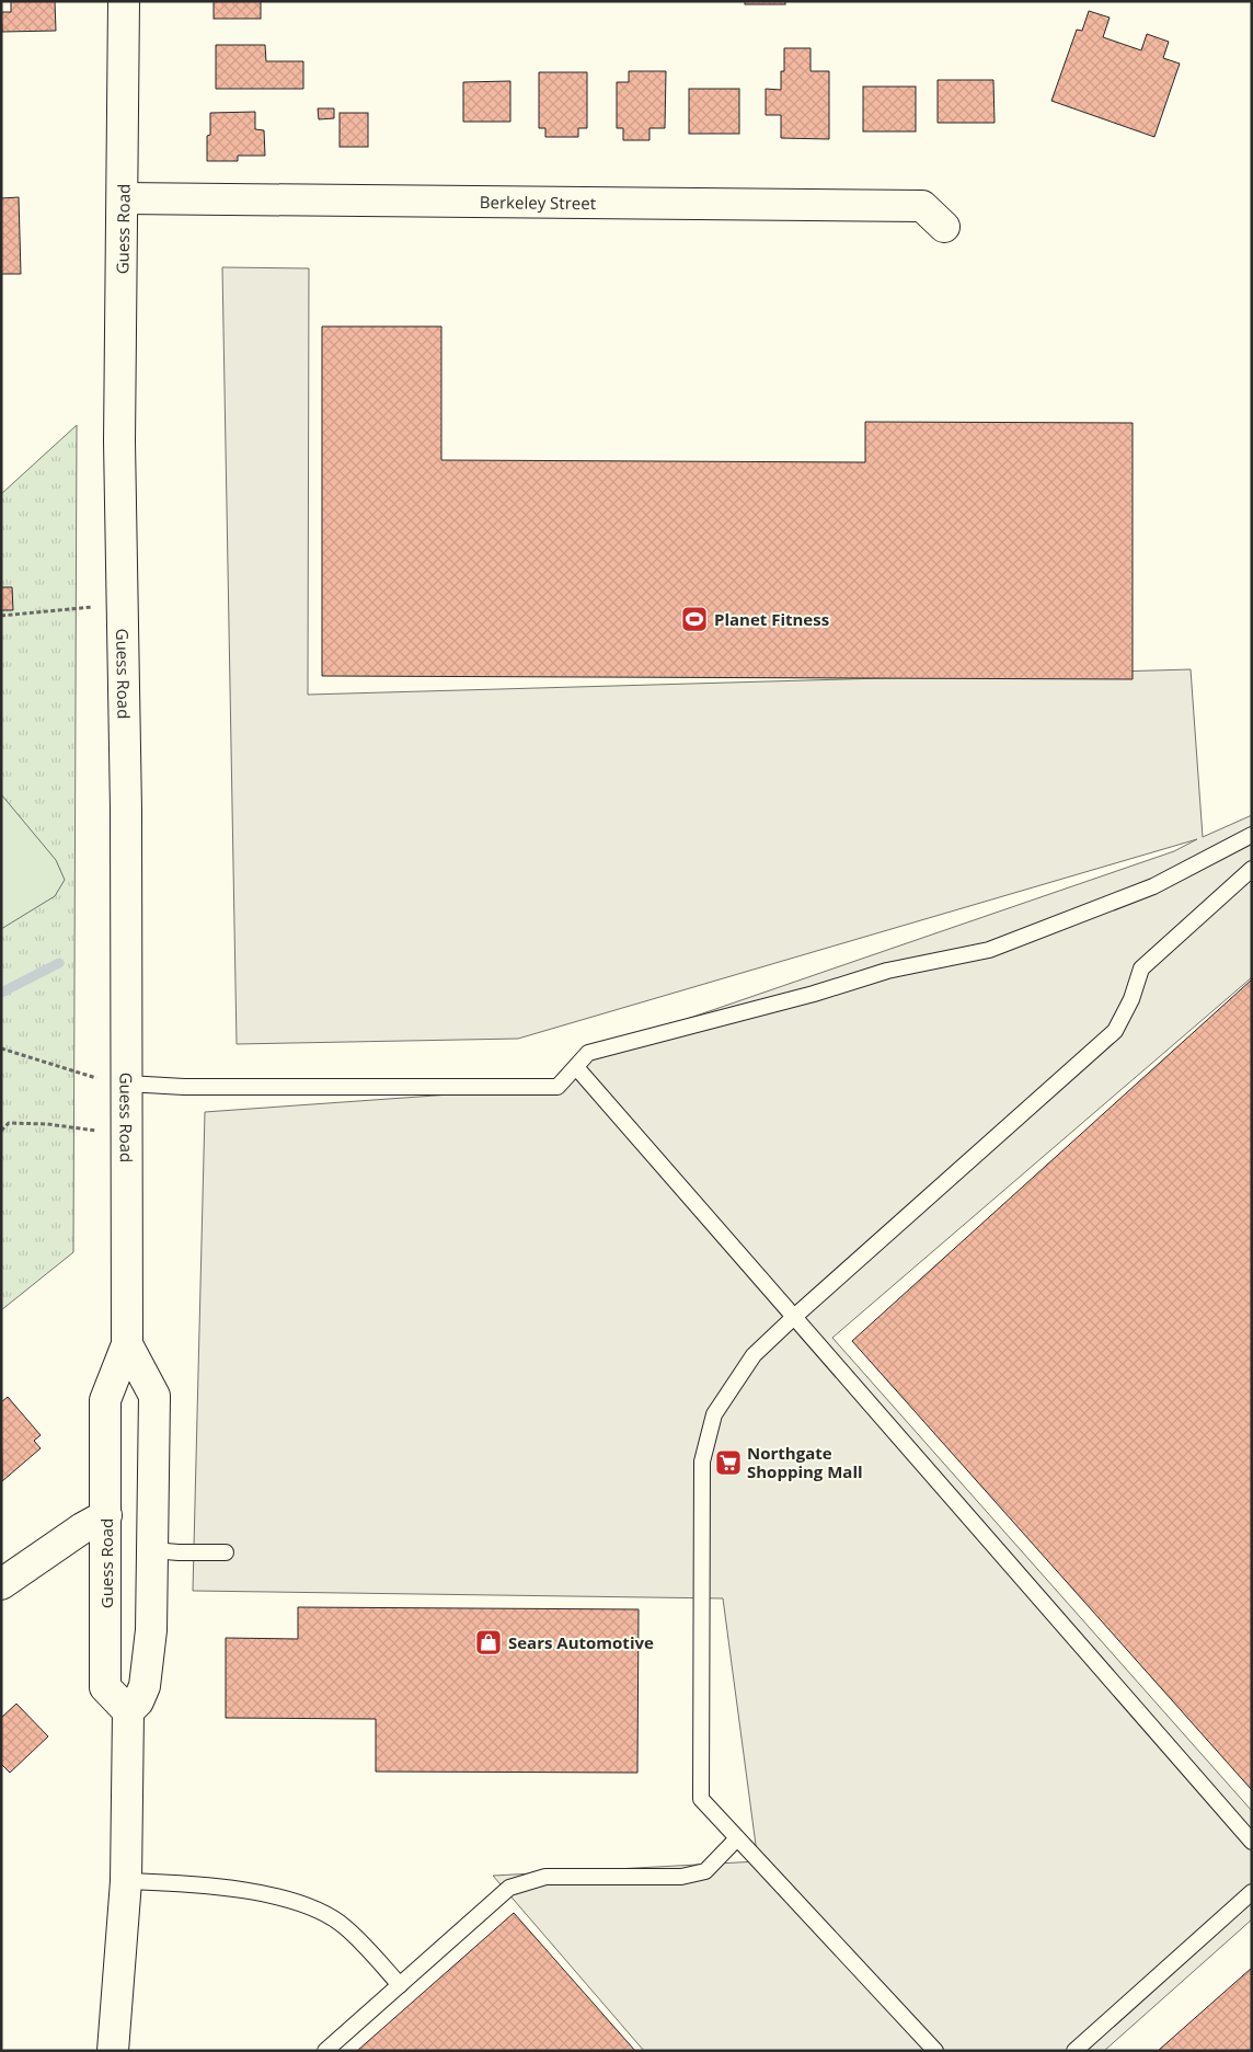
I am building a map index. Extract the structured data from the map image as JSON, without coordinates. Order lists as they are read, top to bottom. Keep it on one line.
{"streets":{"main road":["Berkeley Street","Guess Road"]},"crossings":[["Berkeley Street","Guess Road"]],"places":{"sports":["Planet Fitness"],"supermarket":["Northgate Shopping Mall"],"shop":["Sears Automotive"]}}
